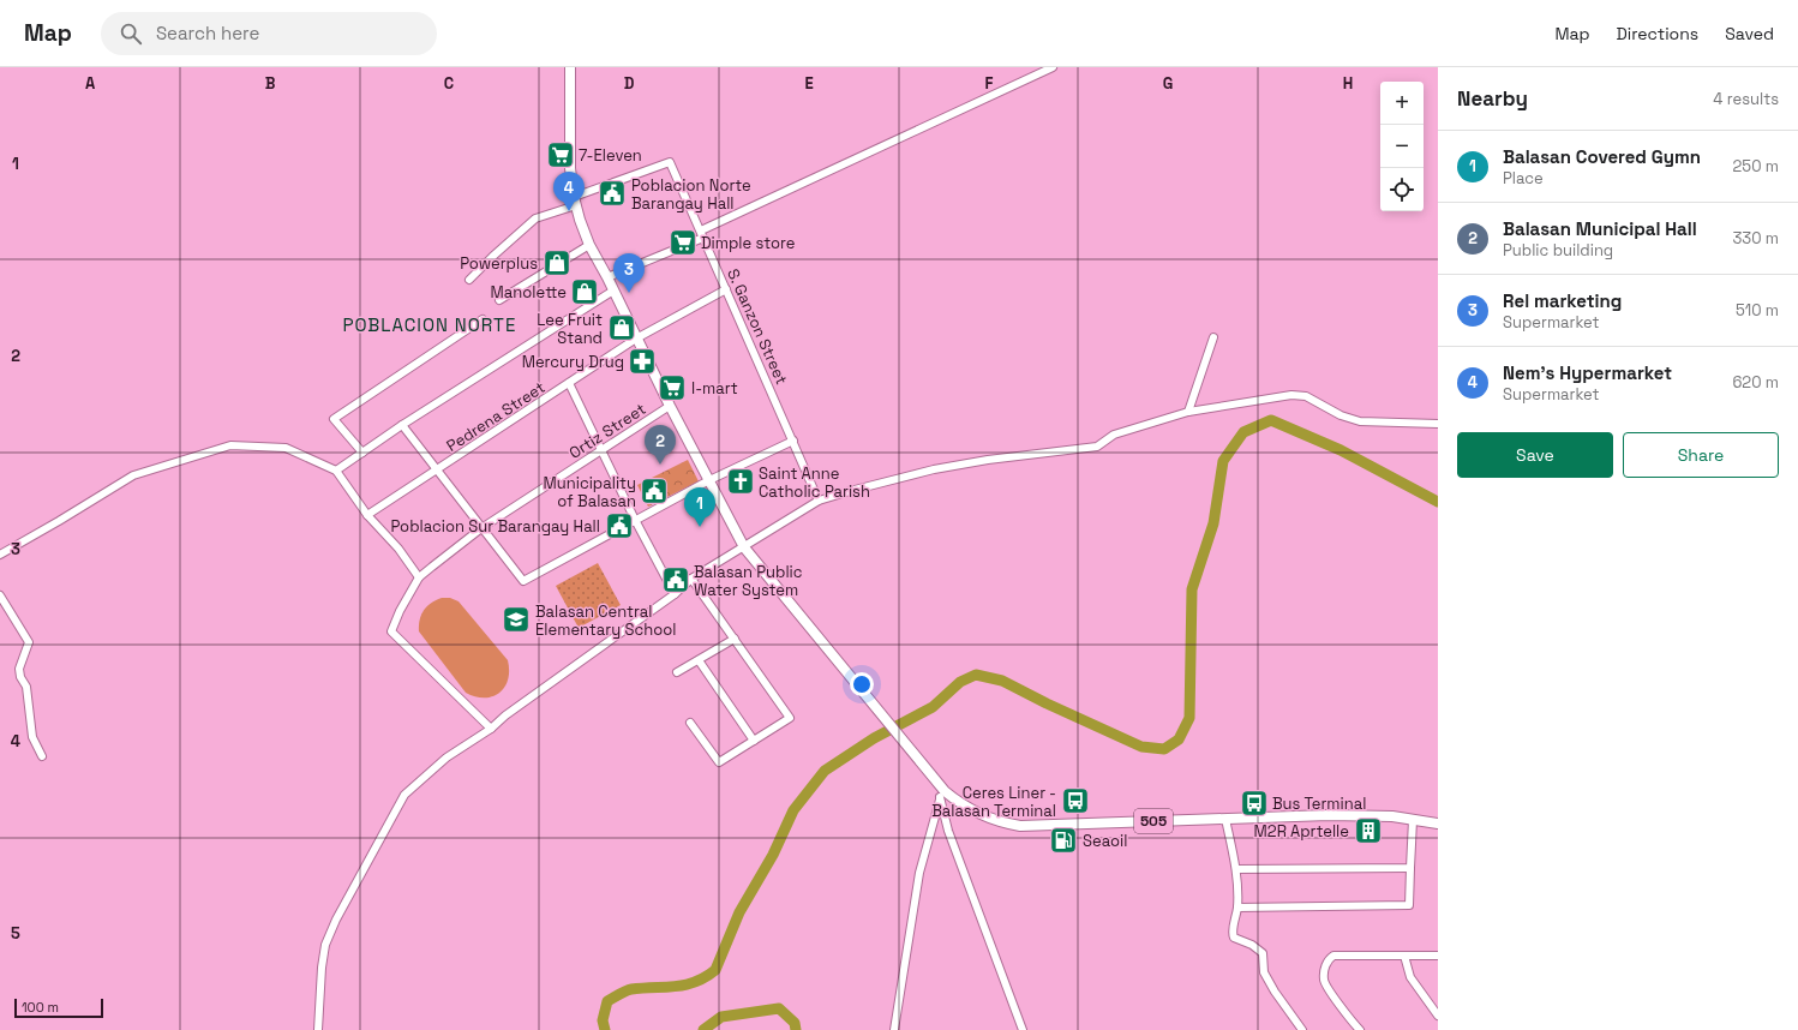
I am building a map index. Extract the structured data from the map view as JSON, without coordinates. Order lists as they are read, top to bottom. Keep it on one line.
{"streets":{"main road":["505"],"street":["S. Ganzon Street","Pedrena Street","Ortiz Street"]},"crossings":[["S. Ganzon Street","Pedrena Street"],["S. Ganzon Street","505"],["Pedrena Street","505"],["Ortiz Street","505"]],"districts":["POBLACION NORTE"],"places":{"supermarket":["7-Eleven","Dimple store","I-mart"],"public building":["Poblacion Norte Barangay Hall","Municipality of Balasan","Poblacion Sur Barangay Hall","Balasan Public Water System"],"shop":["Powerplus","Manolette","Lee Fruit Stand"],"pharmacy":["Mercury Drug"],"church":["Saint Anne Catholic Parish"],"school or university":["Balasan Central Elementary School"],"bus stop":["Ceres Liner - Balasan Terminal","Bus Terminal"],"building":["M2R Aprtelle"],"fuel station":["Seaoil"]},"scale_bar":"100 m","page":{"header":"Map","search":"Search here","nav":["Map","Directions","Saved"],"heading":["Nearby","4 results"],"map_buttons":["+","−"],"list":[{"mark":"1","name":"Balasan Covered Gymn","note":"Place","value":"250 m"},{"mark":"2","name":"Balasan Municipal Hall","note":"Public building","value":"330 m"},{"mark":"3","name":"Rel marketing","note":"Supermarket","value":"510 m"},{"mark":"4","name":"Nem's Hypermarket","note":"Supermarket","value":"620 m"}],"pins":["4","3","2","1"],"buttons":["Save","Share"],"scale":"100 m"},"grid":{"columns":["A","B","C","D","E","F","G","H"],"rows":["1","2","3","4","5"]}}
